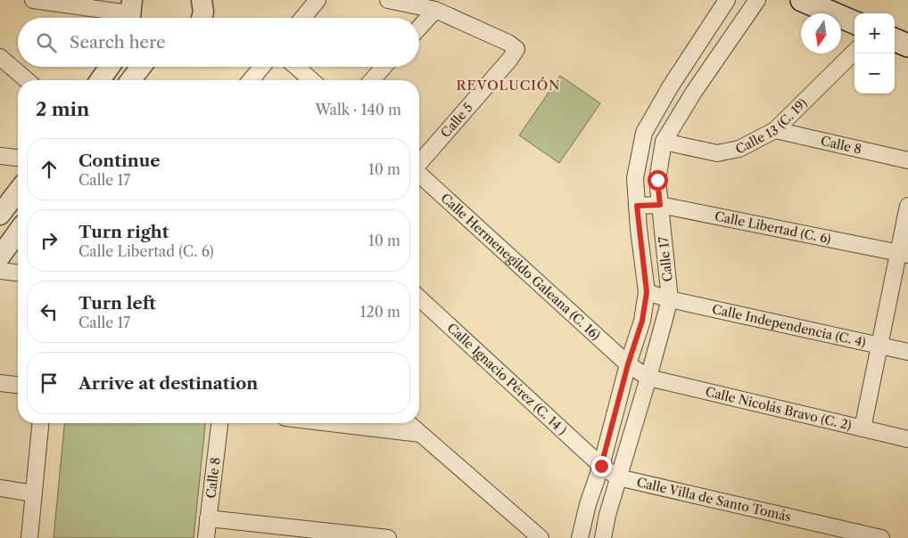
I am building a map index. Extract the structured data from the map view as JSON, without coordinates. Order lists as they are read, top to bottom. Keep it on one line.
{"streets":{"street":["Calle 5","Calle 13 (C. 19)","Calle 8","Calle Libertad (C. 6)","Calle 17","Calle Hermenegildo Galeana (C. 16)","Calle Independencia (C. 4)","Calle Ignacio Pérez (C. 14 )","Calle Nicolás Bravo (C. 2)","Calle Villa de Santo Tomás"]},"crossings":[["Calle 13 (C. 19)","Calle 8"],["Calle 13 (C. 19)","Calle 17"],["Calle Libertad (C. 6)","Calle 17"],["Calle 17","Calle Hermenegildo Galeana (C. 16)"],["Calle 17","Calle Independencia (C. 4)"],["Calle 17","Calle Ignacio Pérez (C. 14 )"],["Calle 17","Calle Nicolás Bravo (C. 2)"],["Calle 17","Calle Villa de Santo Tomás"],["Calle Hermenegildo Galeana (C. 16)","Calle Nicolás Bravo (C. 2)"],["Calle Ignacio Pérez (C. 14 )","Calle Villa de Santo Tomás"]],"districts":["REVOLUCIÓN"],"north":"bottom","page":{"map_buttons":["+","−"],"search":"Search here","heading":["2 min","Walk · 140 m"],"list":[["Continue","Calle 17","10 m"],["Turn right","Calle Libertad (C. 6)","10 m"],["Turn left","Calle 17","120 m"],"Arrive at destination"]}}
